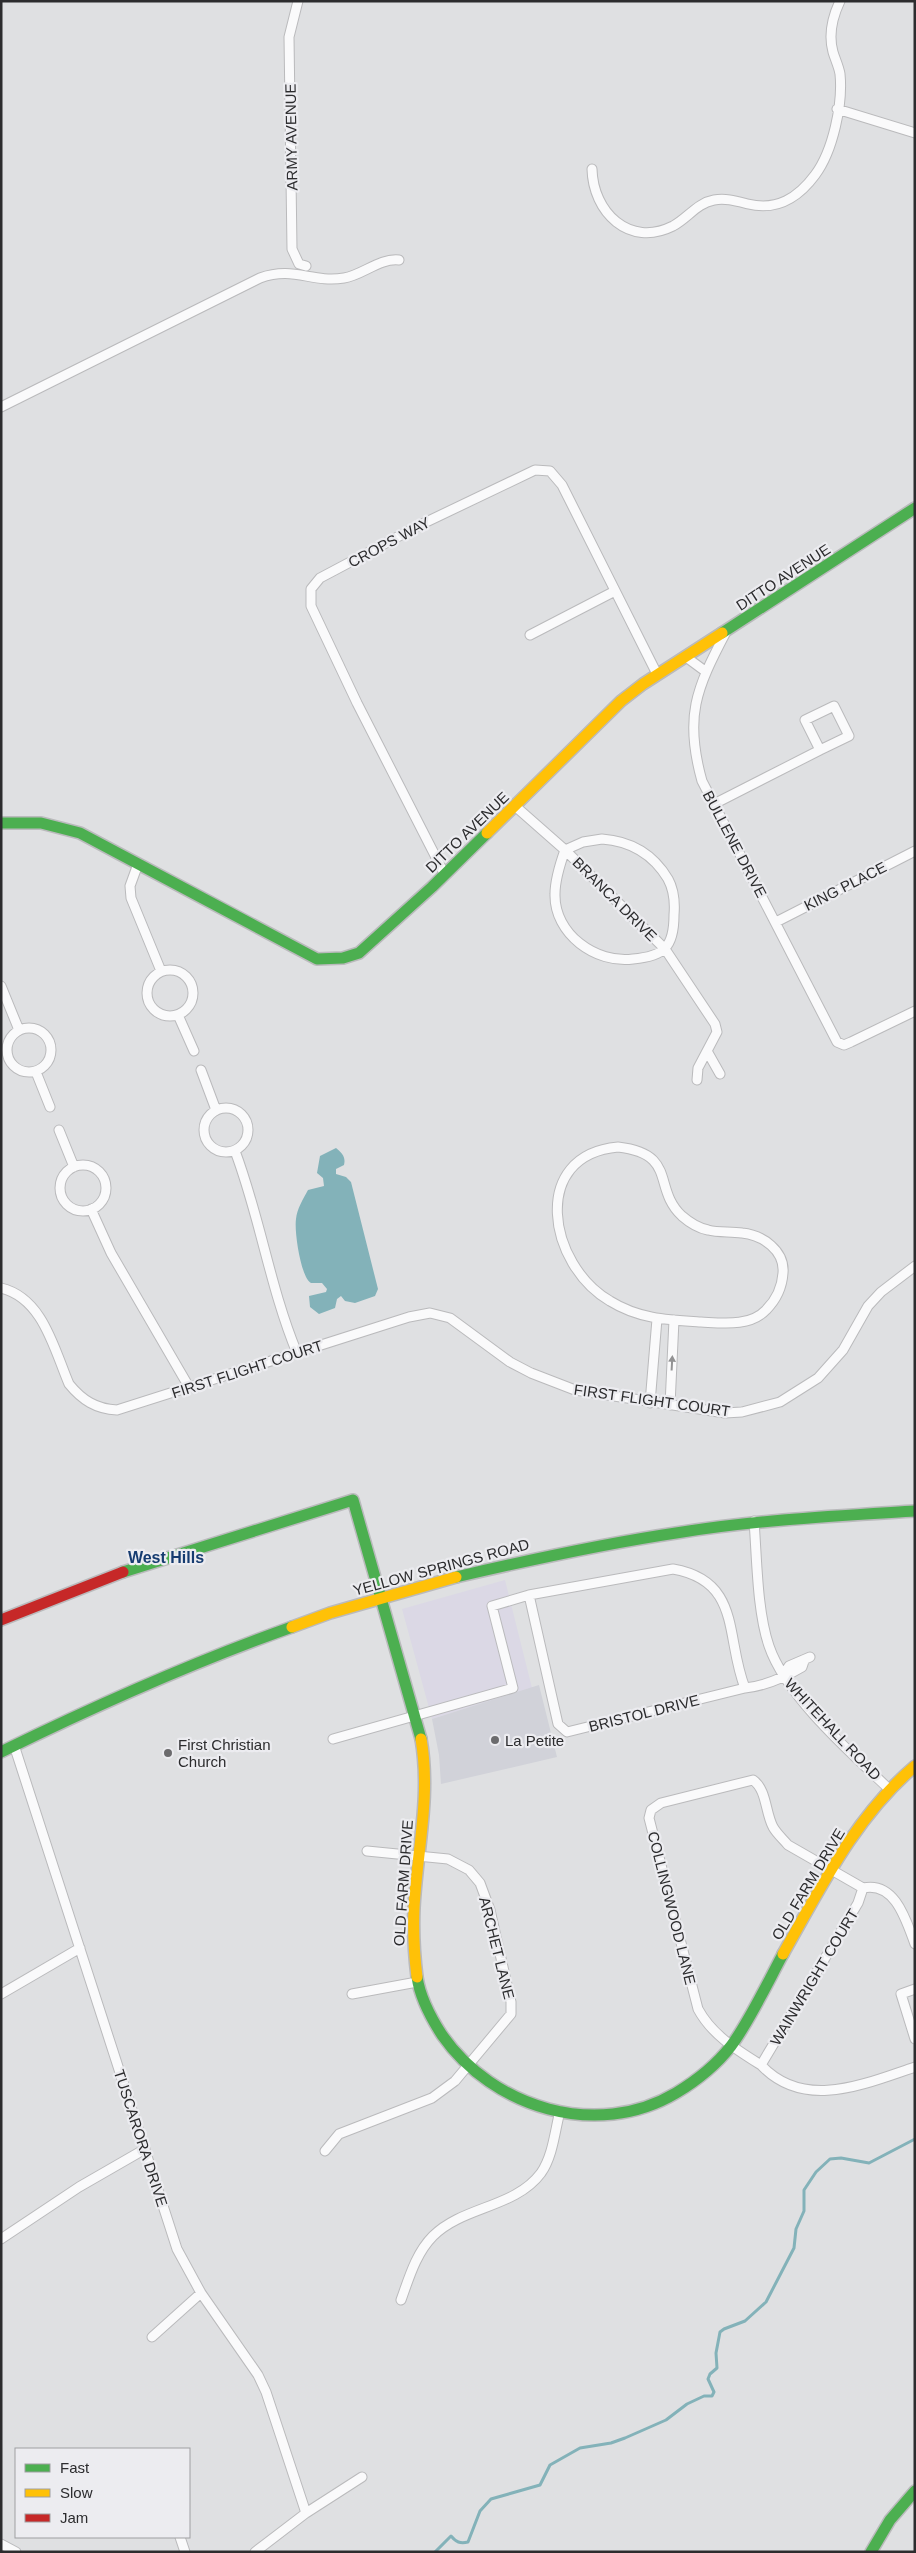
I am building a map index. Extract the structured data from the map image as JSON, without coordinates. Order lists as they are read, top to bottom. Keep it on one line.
{"streets":{"street":["ARMY AVENUE","CROPS WAY","DITTO AVENUE","BULLENE DRIVE","KING PLACE","BRANCA DRIVE","FIRST FLIGHT COURT","YELLOW SPRINGS ROAD","BRISTOL DRIVE","WHITEHALL ROAD","OLD FARM DRIVE","COLLINGWOOD LANE","ARCHET LANE","WAINWRIGHT COURT","TUSCARORA DRIVE"]},"crossings":[["CROPS WAY","DITTO AVENUE"],["DITTO AVENUE","BULLENE DRIVE"],["DITTO AVENUE","BRANCA DRIVE"],["BULLENE DRIVE","KING PLACE"],["YELLOW SPRINGS ROAD","WHITEHALL ROAD"],["YELLOW SPRINGS ROAD","OLD FARM DRIVE"],["YELLOW SPRINGS ROAD","TUSCARORA DRIVE"],["BRISTOL DRIVE","WHITEHALL ROAD"],["WHITEHALL ROAD","OLD FARM DRIVE"],["OLD FARM DRIVE","COLLINGWOOD LANE"],["OLD FARM DRIVE","ARCHET LANE"]],"districts":["West Hills"],"places":["La Petite","First Christian Church"],"legend":["Fast","Slow","Jam"]}
